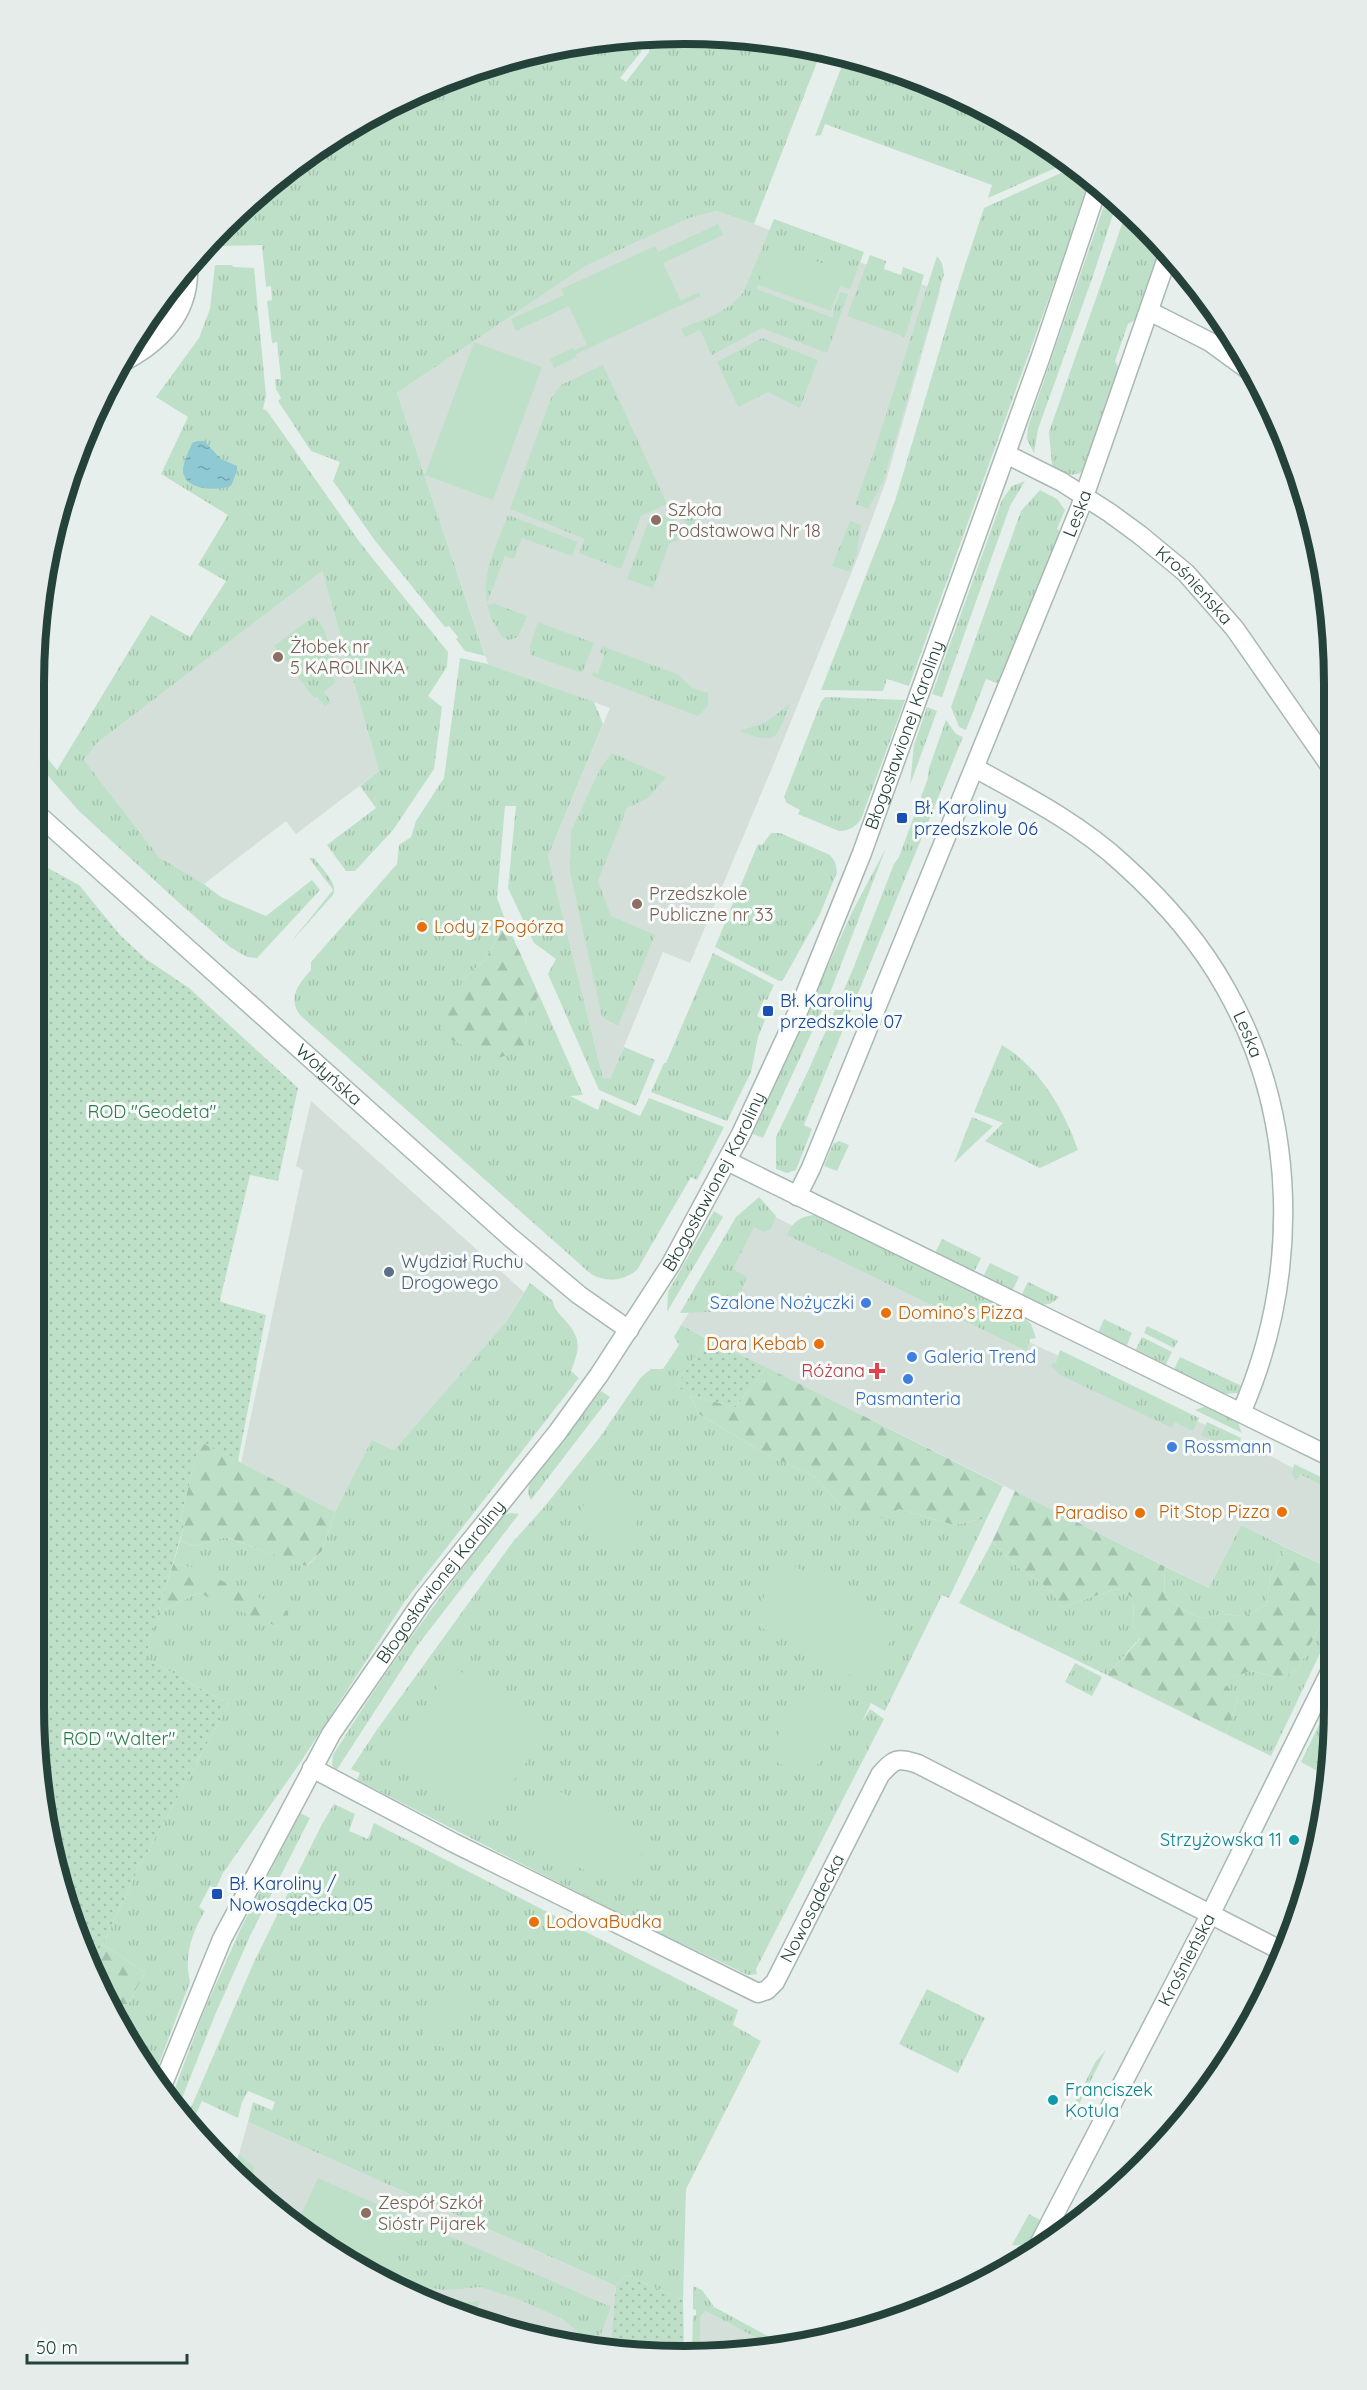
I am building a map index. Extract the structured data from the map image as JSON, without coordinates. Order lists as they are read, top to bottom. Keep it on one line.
{"streets":{"street":["Leska","Krośnieńska","Błogosławionej Karoliny","Wołyńska","Nowosądecka"]},"crossings":[["Leska","Krośnieńska"],["Krośnieńska","Błogosławionej Karoliny"],["Krośnieńska","Nowosądecka"],["Błogosławionej Karoliny","Wołyńska"],["Błogosławionej Karoliny","Nowosądecka"]],"parks":["ROD \"Geodeta\"","ROD \"Walter\""],"places":{"other":["Szkoła Podstawowa Nr 18","Żłobek nr 5 KAROLINKA","Przedszkole Publiczne nr 33","Lody z Pogórza","Wydział Ruchu Drogowego","Szalone Nożyczki","Domino’s Pizza","Dara Kebab","Galeria Trend","Pasmanteria","Rossmann","Pit Stop Pizza","Paradiso","Strzyżowska 11","LodovaBudka","Franciszek Kotula","Zespół Szkół Sióstr Pijarek"],"transit":["Bł. Karoliny przedszkole 06","Bł. Karoliny przedszkole 07","Bł. Karoliny / Nowosądecka 05"],"health":["Różana"]},"scale_bar":"50 m"}
